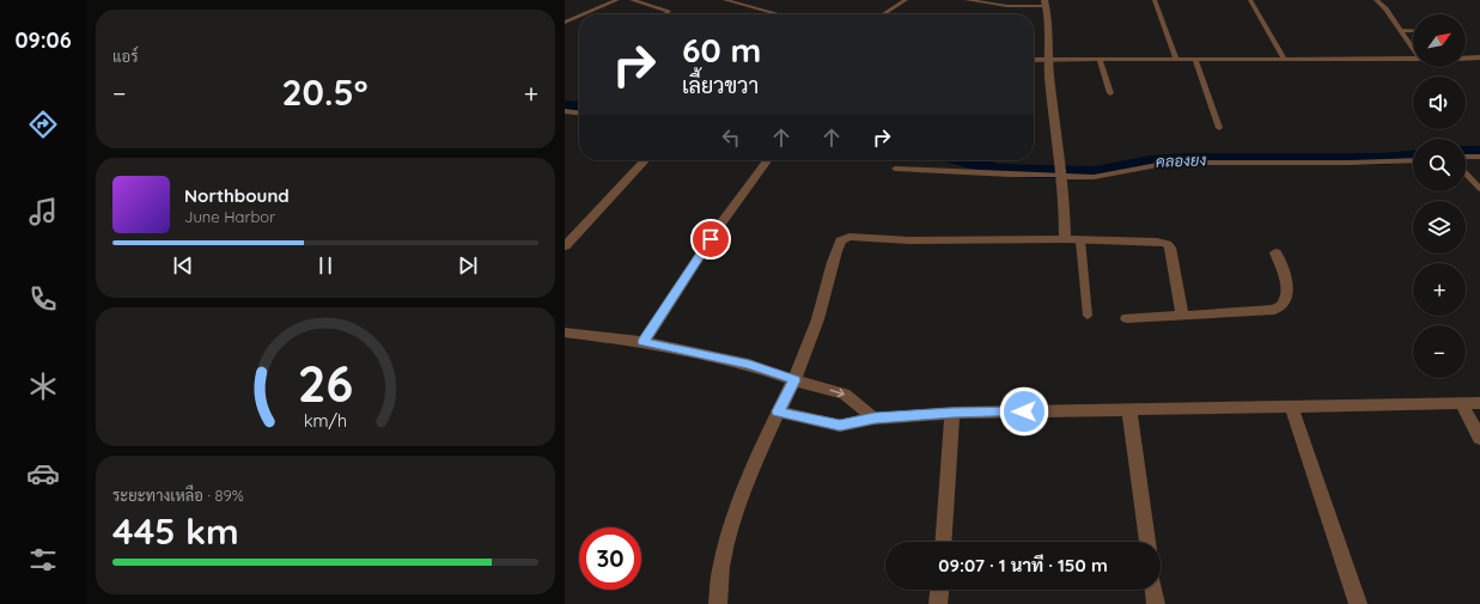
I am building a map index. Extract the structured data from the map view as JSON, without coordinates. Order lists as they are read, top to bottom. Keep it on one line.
{"water":["คลองยง"],"north":"top right","page":{"tabs":"09:06","tile":["แอร์",["ระยะทางเหลือ · 89%","445 km"]],"map_buttons":["+","−"],"turn":["60 m","เลี้ยวขวา"],"heat":["−","20.5°","+"],"song":["Northbound","June Harbor"],"limit":"30","trip":"09:07 · 1 นาที · 150 m","gauge":["26","km/h"]}}
